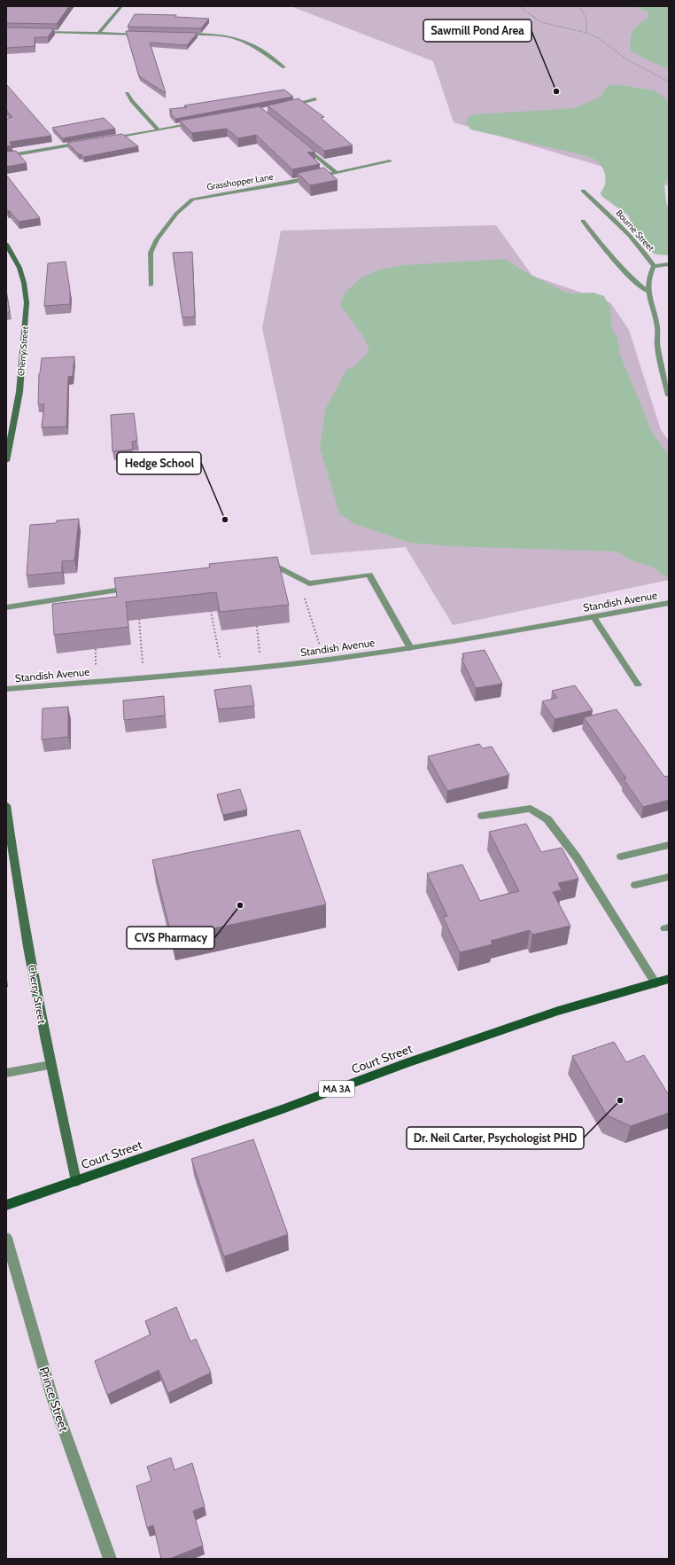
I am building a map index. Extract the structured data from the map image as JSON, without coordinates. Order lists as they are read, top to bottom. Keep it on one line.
{"streets":{"main road":["Cherry Street","Court Street","MA 3A"],"street":["Grasshopper Lane","Bourne Street","Standish Avenue","Prince Street"]},"crossings":[["Cherry Street","Court Street"]],"places":["Sawmill Pond Area","Hedge School","CVS Pharmacy","Dr. Neil Carter, Psychologist PHD"]}
